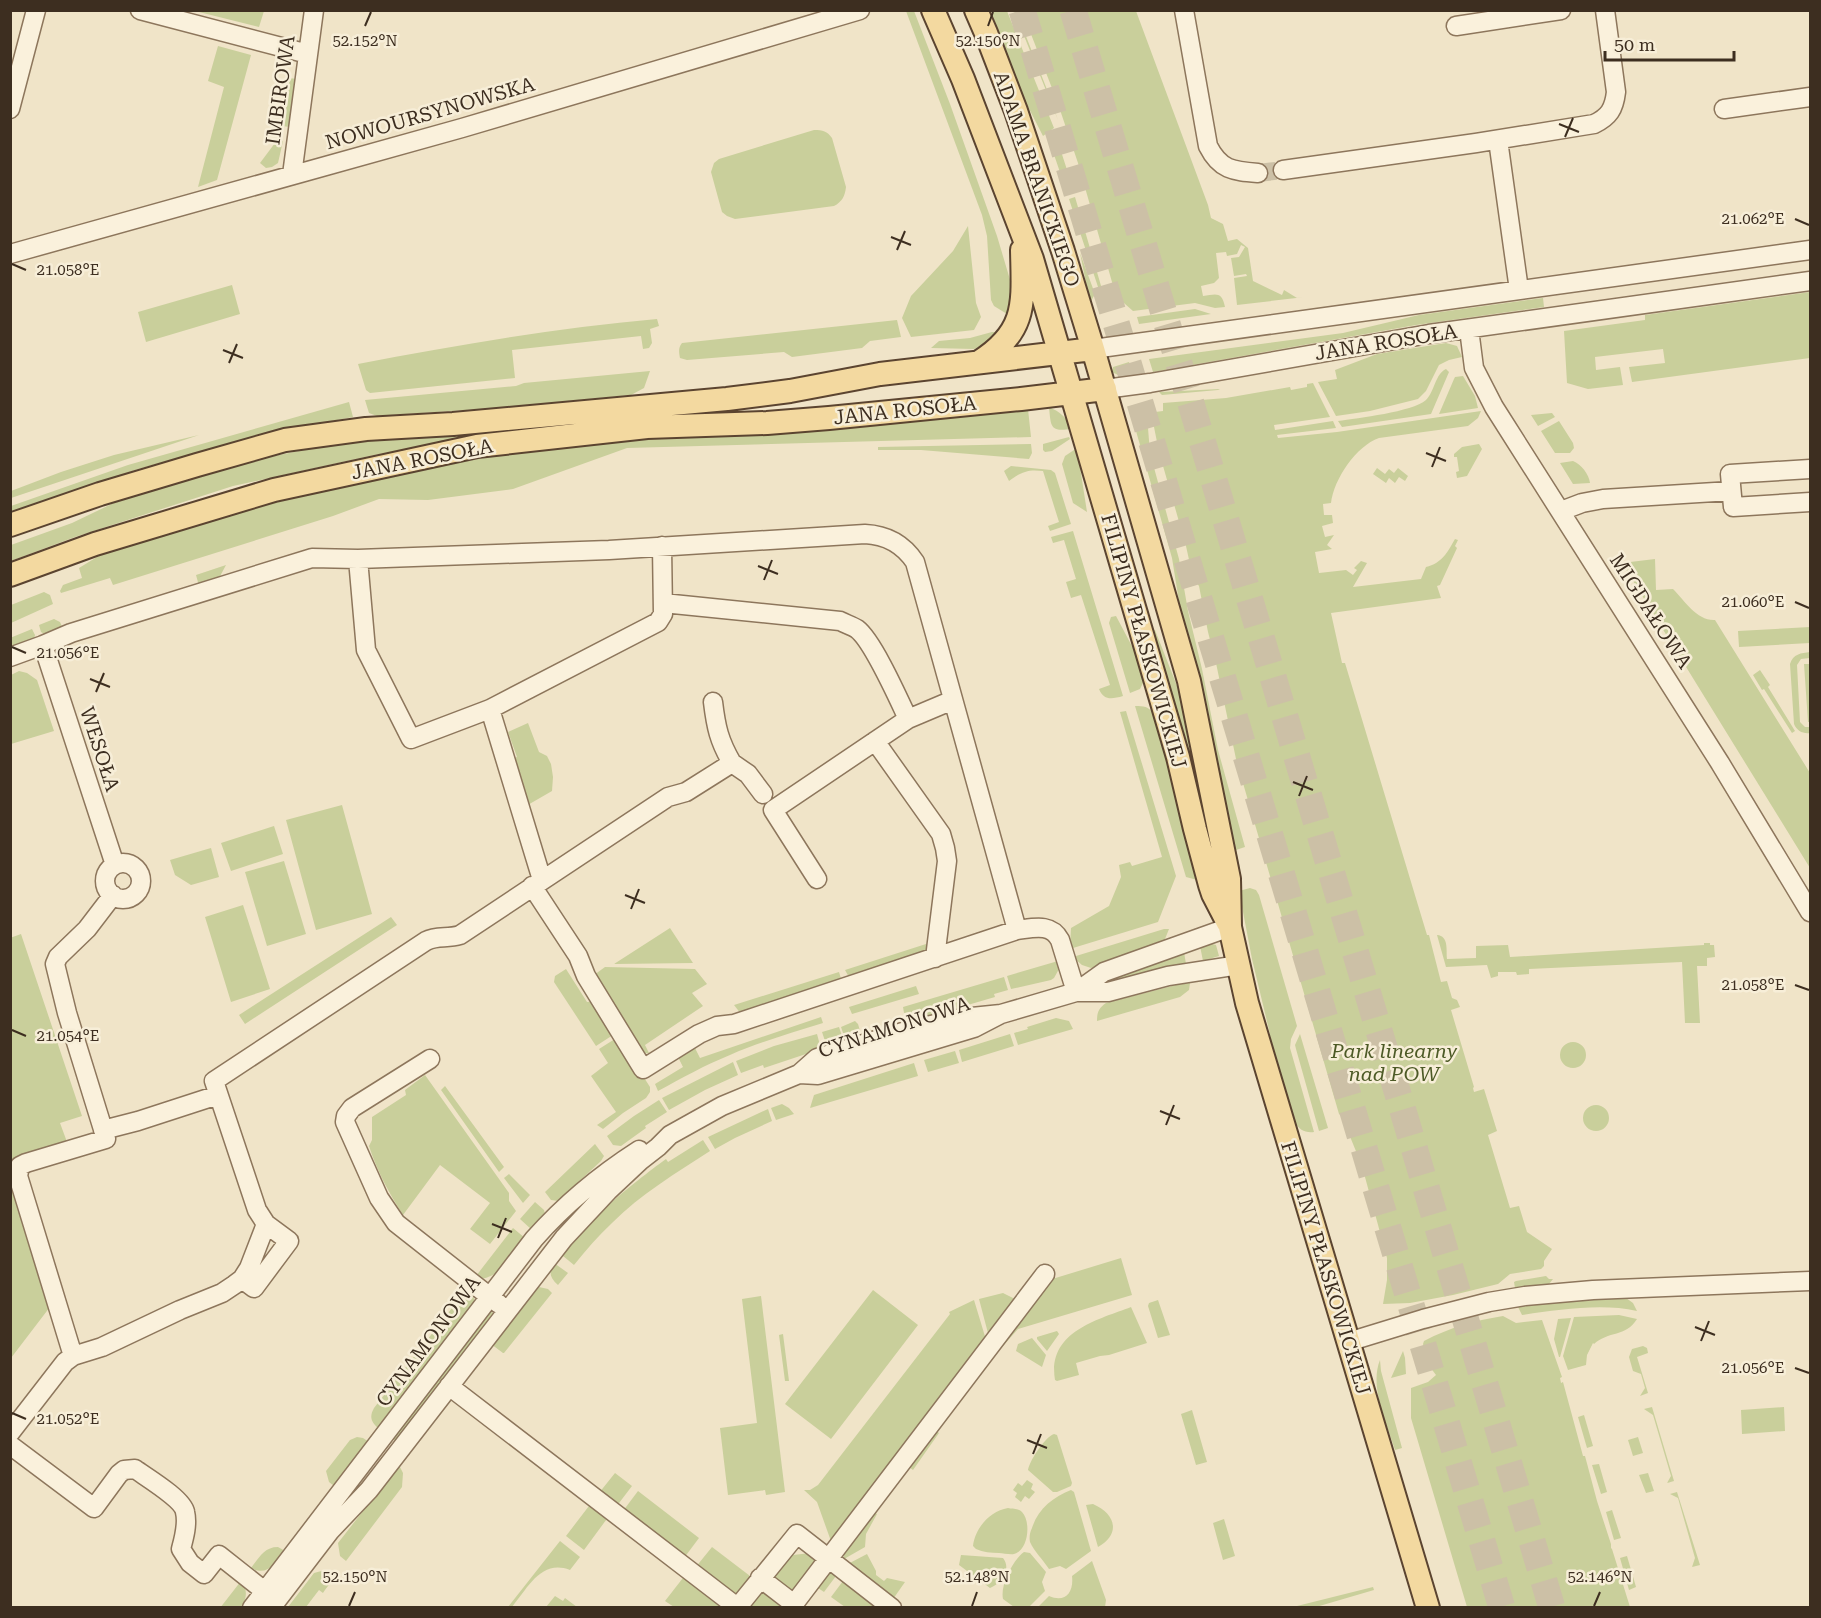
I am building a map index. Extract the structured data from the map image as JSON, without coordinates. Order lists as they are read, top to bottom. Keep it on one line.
{"streets":{"main road":["ADAMA BRANICKIEGO","JANA ROSOŁA","FILIPINY PŁASKOWICKIEJ"],"street":["IMBIROWA","NOWOURSYNOWSKA","MIGDAŁOWA","WESOŁA","CYNAMONOWA"]},"crossings":[["IMBIROWA","NOWOURSYNOWSKA"],["ADAMA BRANICKIEGO","JANA ROSOŁA"],["ADAMA BRANICKIEGO","FILIPINY PŁASKOWICKIEJ"],["JANA ROSOŁA","MIGDAŁOWA"],["JANA ROSOŁA","FILIPINY PŁASKOWICKIEJ"],["FILIPINY PŁASKOWICKIEJ","CYNAMONOWA"]],"parks":["Park linearny nad POW"],"scale_bar":"50 m","coordinates":["52.152°N","52.150°N","21.062°E","21.058°E","21.060°E","21.056°E","21.054°E","21.052°E","52.148°N","52.146°N"]}
